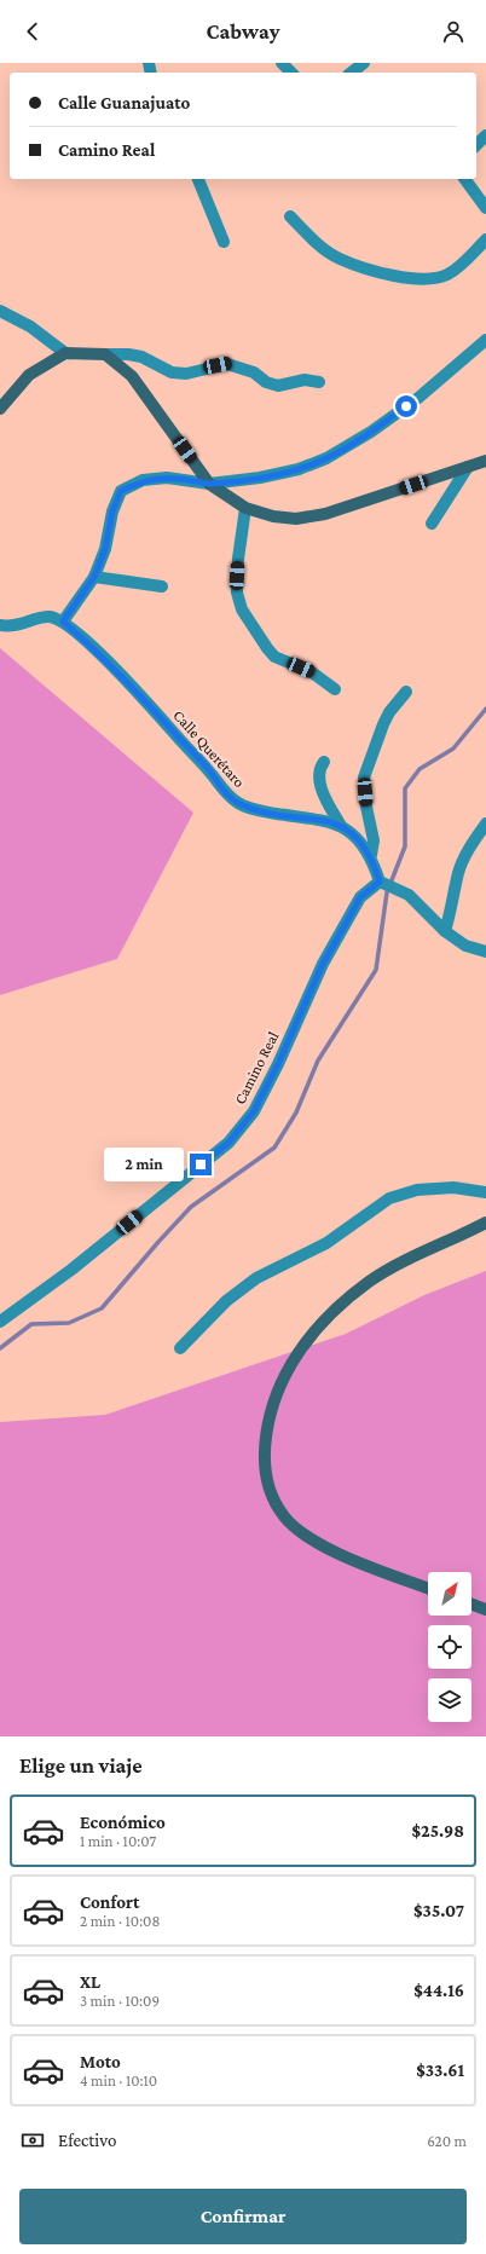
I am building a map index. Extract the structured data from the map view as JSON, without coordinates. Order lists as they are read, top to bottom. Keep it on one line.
{"streets":{"street":["Calle Querétaro","Camino Real"]},"crossings":[["Calle Querétaro","Camino Real"]],"north":"top right","page":{"header":"Cabway","banner":["Calle Guanajuato","Camino Real"],"bubble":"2 min","heading":"Elige un viaje","list":[{"name":"Económico","note":"1 min · 10:07","value":"$25.98"},{"name":"Confort","note":"2 min · 10:08","value":"$35.07"},{"name":"XL","note":"3 min · 10:09","value":"$44.16"},{"name":"Moto","note":"4 min · 10:10","value":"$33.61"}],"pay":["Efectivo","620 m"],"buttons":"Confirmar"}}
